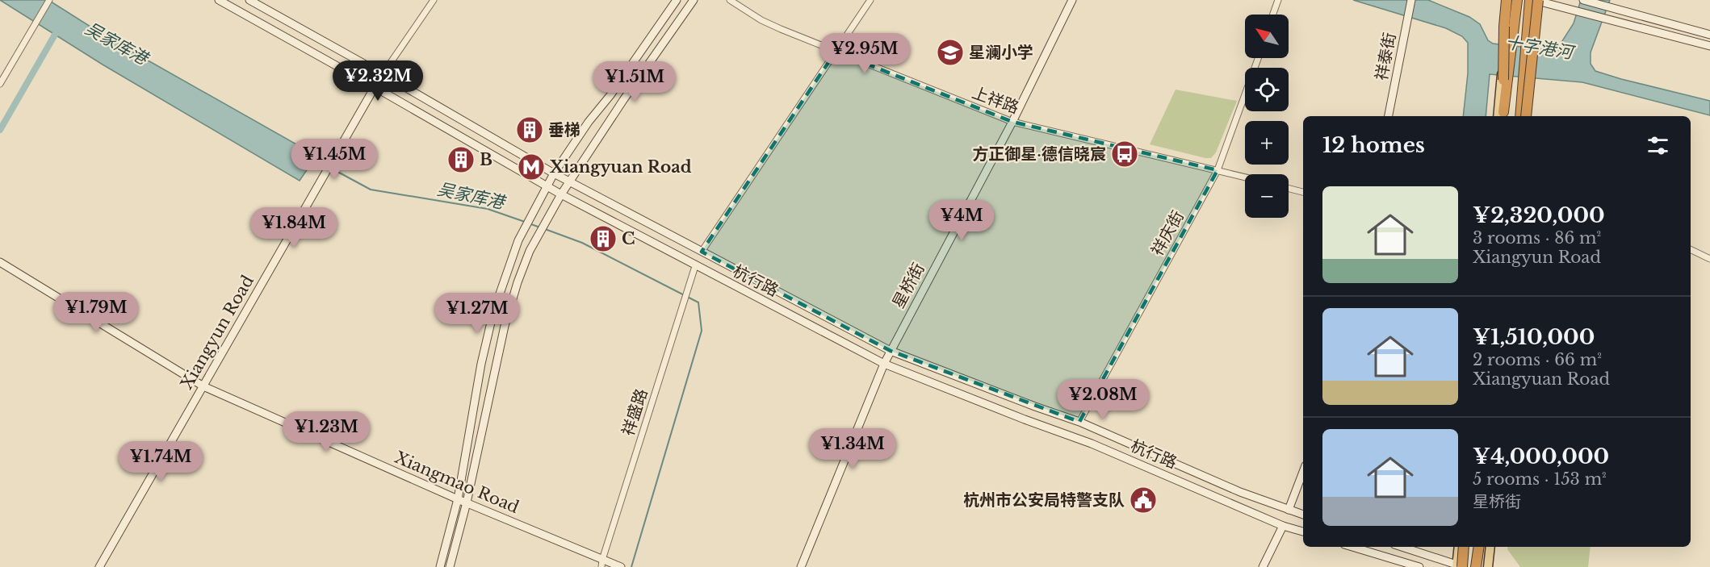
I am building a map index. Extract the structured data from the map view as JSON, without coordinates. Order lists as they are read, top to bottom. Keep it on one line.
{"streets":{"main road":["祥泰街","杭行路","星桥街","Xiangyun Road","Xiangmao Road"],"street":["上祥路","祥庆街","祥盛路"]},"crossings":[["上祥路","祥庆街"],["上祥路","星桥街"],["祥庆街","杭行路"],["杭行路","星桥街"],["杭行路","Xiangyun Road"],["杭行路","祥盛路"],["Xiangyun Road","Xiangmao Road"],["祥盛路","Xiangmao Road"]],"water":["吴家库港","十字港河"],"places":{"school or university":["星澜小学"],"building":["垂梯","B","C"],"bus stop":["方正御星·德信晓宸"],"metro station":["Xiangyuan Road"],"public building":["杭州市公安局特警支队"]},"north":"top left","page":{"map_buttons":["+","−"],"price":["¥2.95M","¥2.32M","¥1.51M","¥1.45M","¥4M","¥1.84M","¥1.79M","¥1.27M","¥2.08M","¥1.23M","¥1.34M","¥1.74M"],"heading":"12 homes","list":[{"name":"¥2,320,000","note":"3 rooms · 86 m² · Xiangyun Road"},{"name":"¥1,510,000","note":"2 rooms · 66 m² · Xiangyuan Road"},{"name":"¥4,000,000","note":"5 rooms · 153 m² · 星桥街"}]}}
